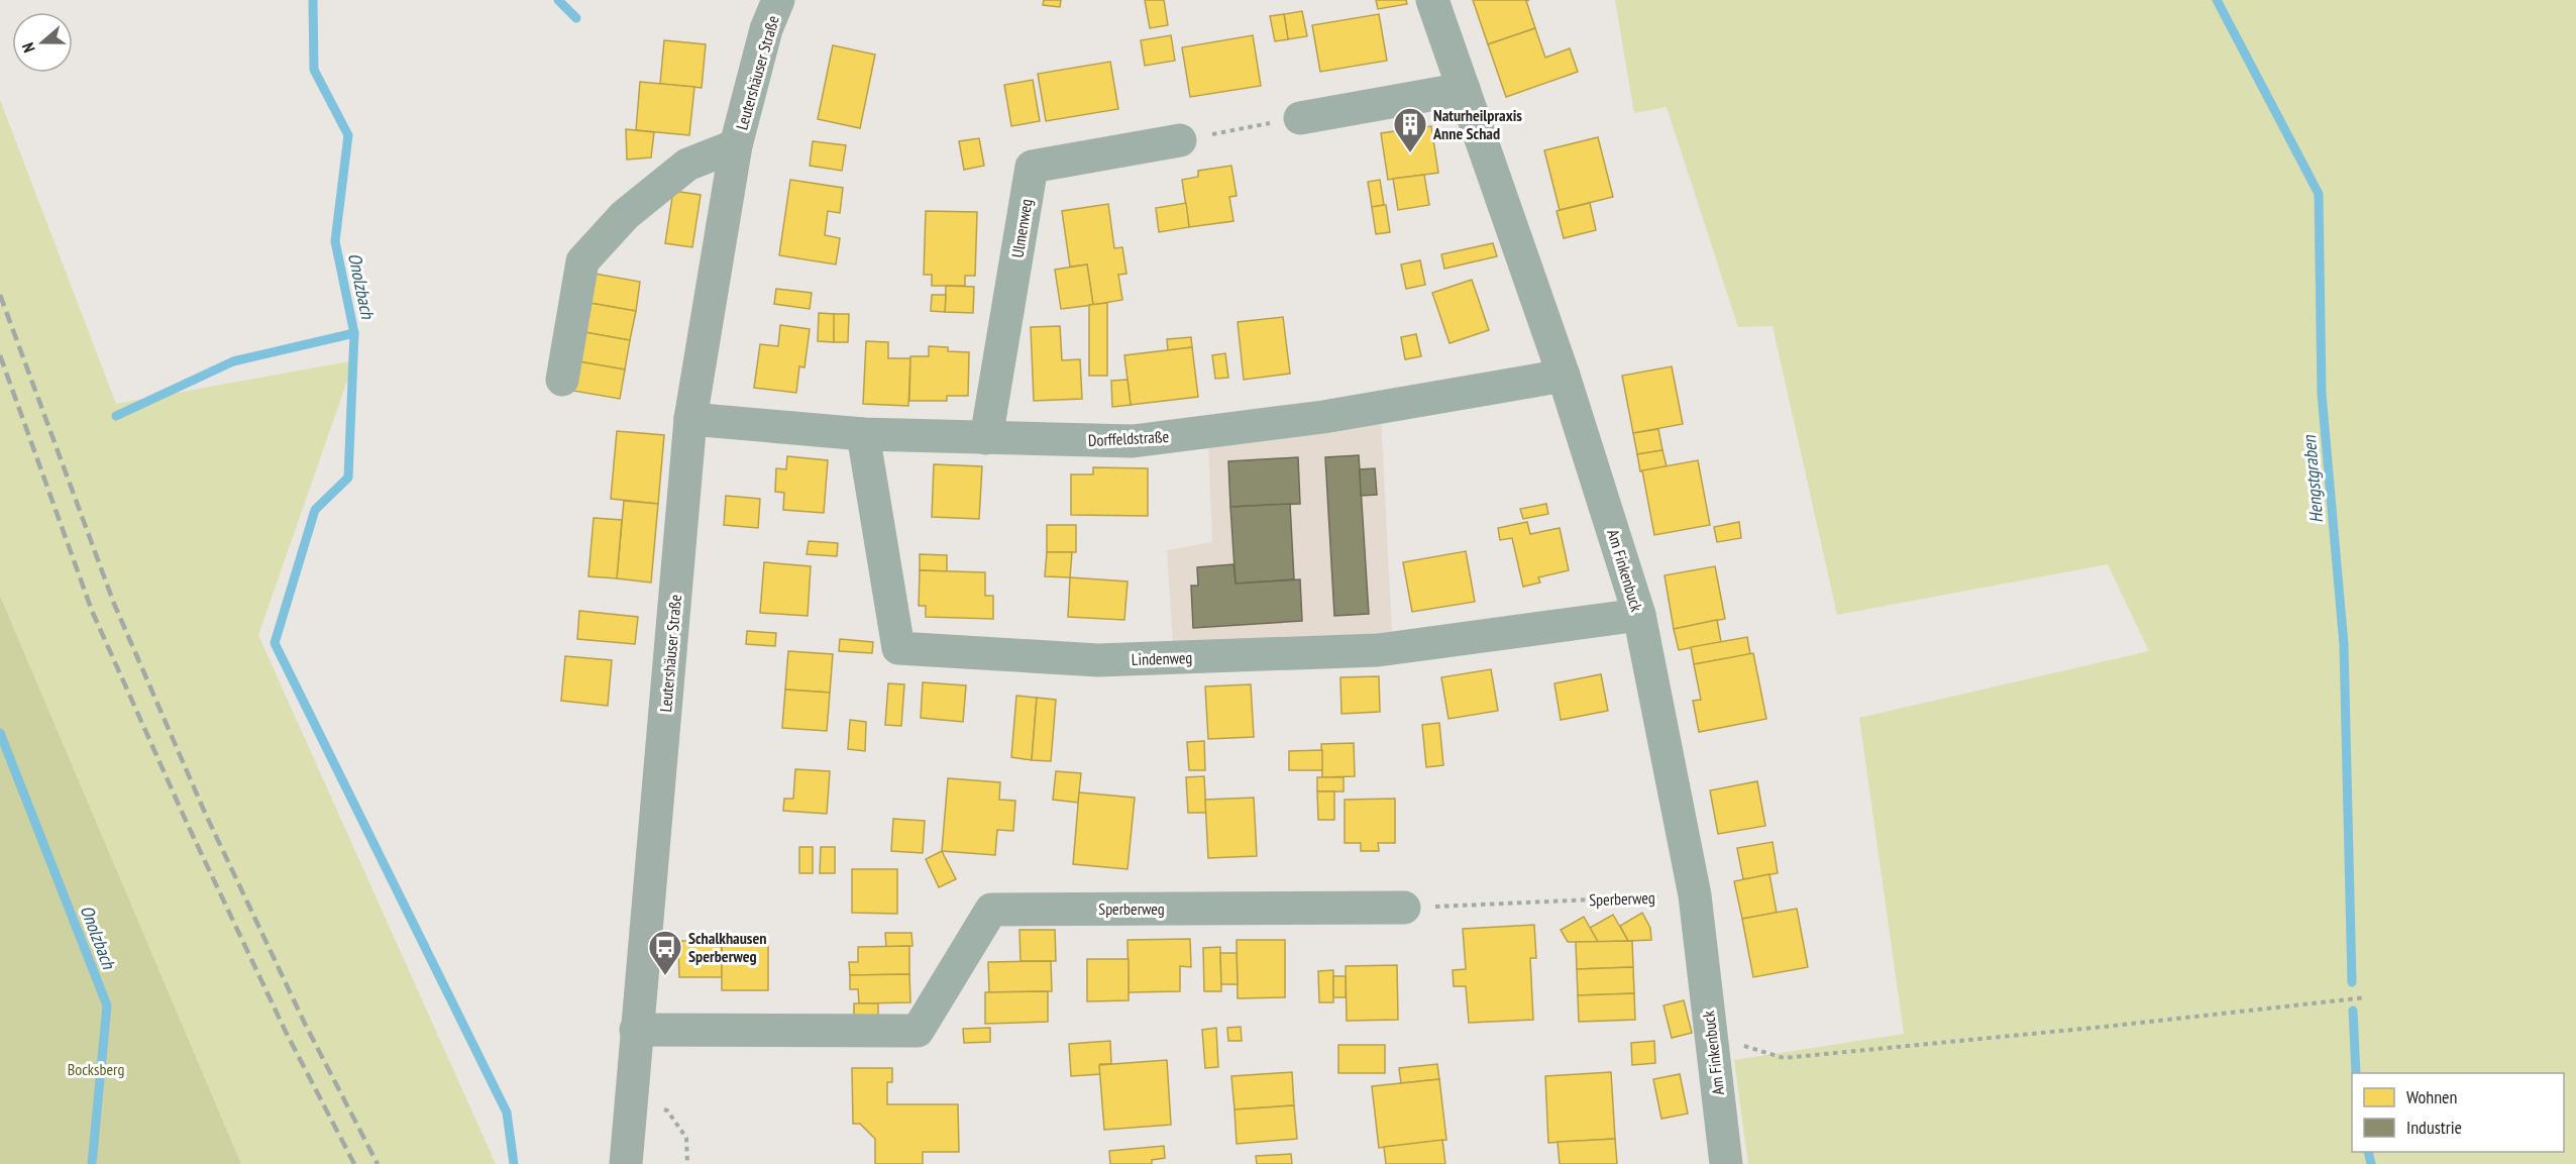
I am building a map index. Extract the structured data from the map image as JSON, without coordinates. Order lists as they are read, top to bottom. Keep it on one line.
{"streets":{"main road":["Leutershäuser Straße"],"street":["Ulmenweg","Dorffeldstraße","Am Finkenbuck","Lindenweg","Sperberweg"]},"crossings":[["Leutershäuser Straße","Dorffeldstraße"],["Leutershäuser Straße","Sperberweg"],["Ulmenweg","Dorffeldstraße"],["Dorffeldstraße","Am Finkenbuck"],["Dorffeldstraße","Lindenweg"],["Am Finkenbuck","Lindenweg"],["Am Finkenbuck","Sperberweg"]],"water":["Onolzbach","Hengstgraben"],"parks":["Bocksberg"],"places":{"building":["Naturheilpraxis Anne Schad"],"bus stop":["Schalkhausen Sperberweg"]},"legend":["Wohnen","Industrie"],"north":"left"}
